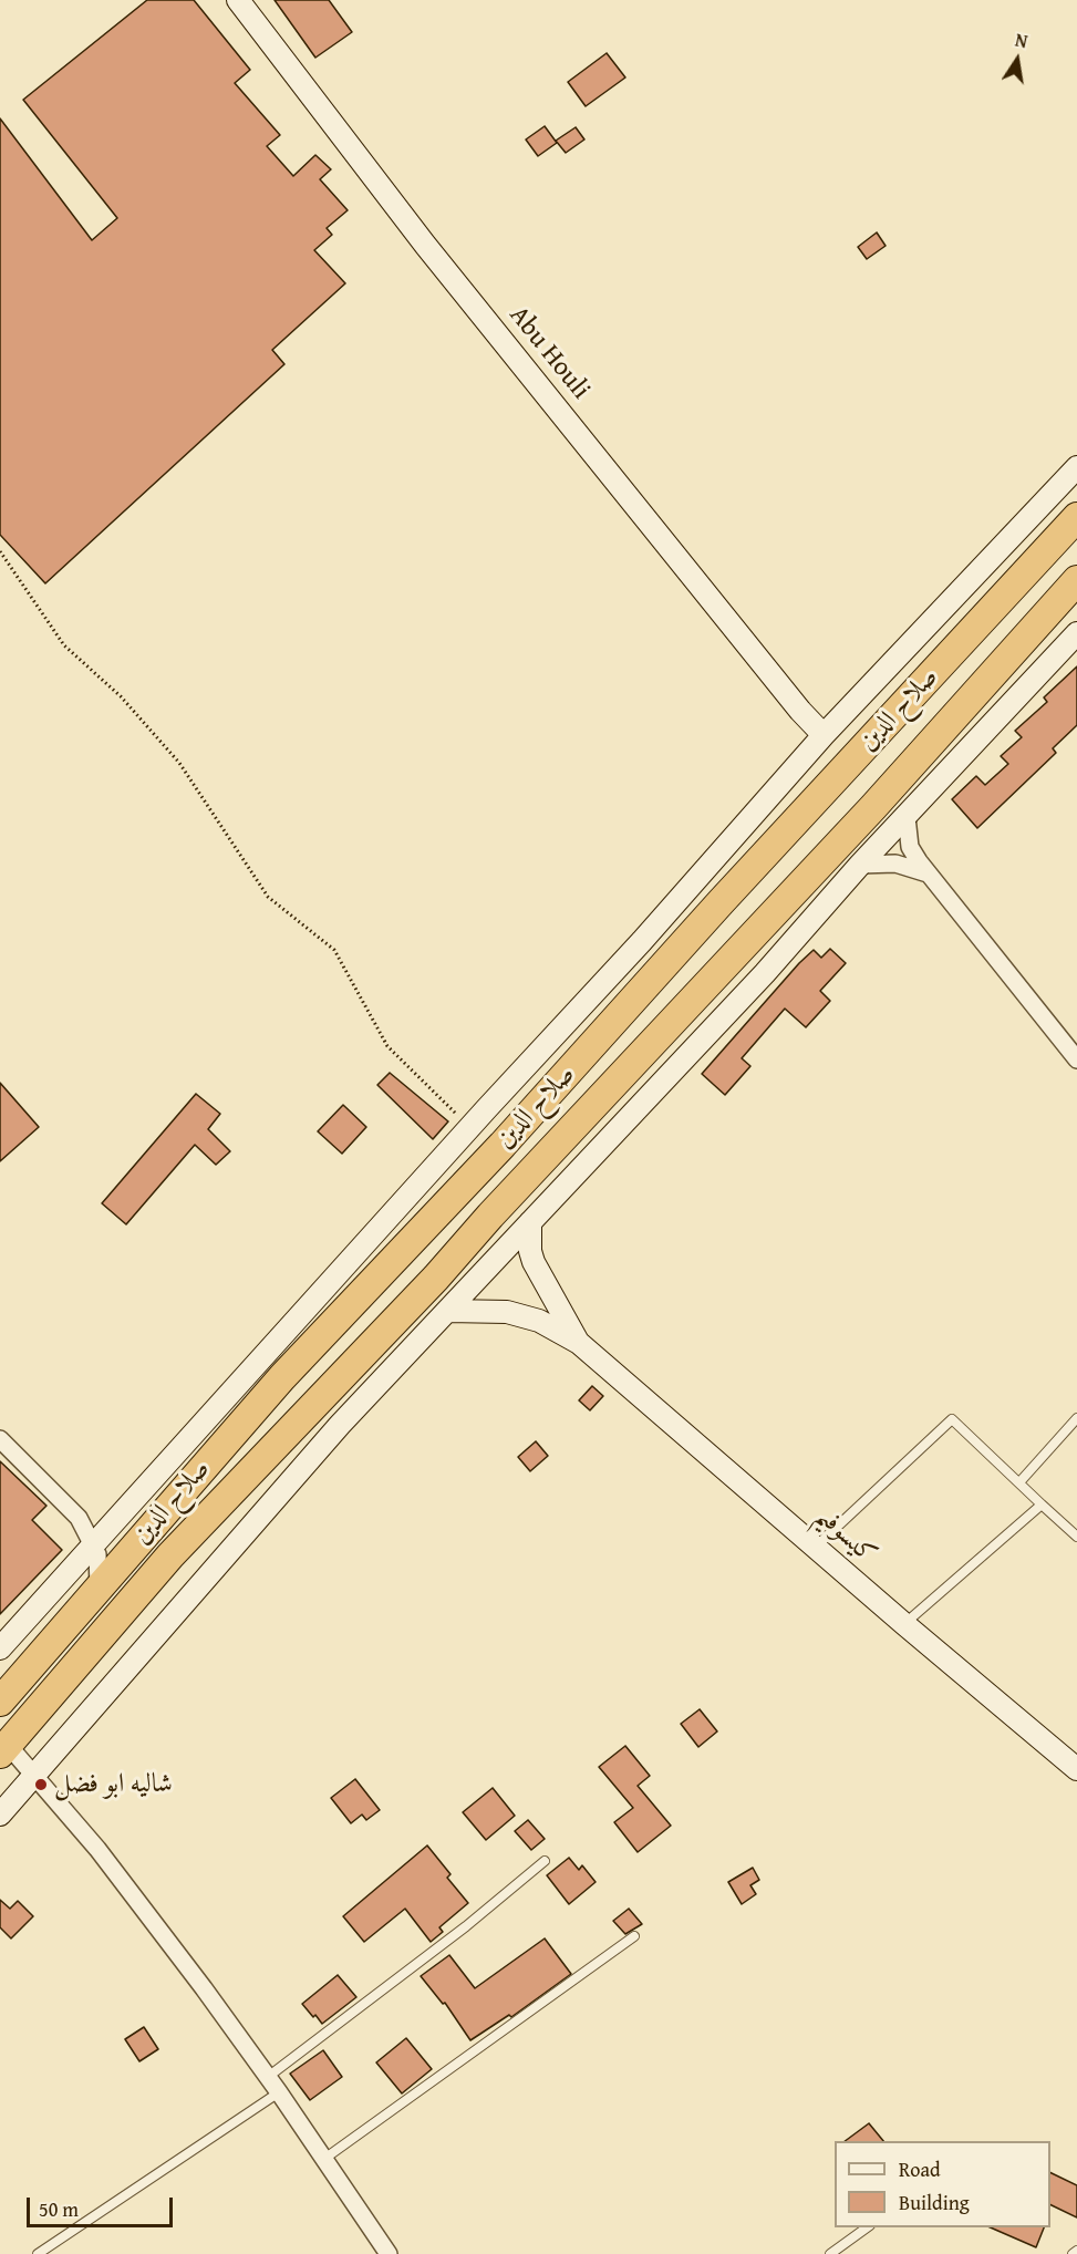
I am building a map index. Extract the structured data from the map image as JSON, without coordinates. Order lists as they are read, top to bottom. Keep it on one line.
{"streets":{"highway":["صلاح الدين"],"main road":["Abu Houli","كيسوفيم"]},"places":["شاليه ابو فضل"],"legend":["Road","Building"],"scale_bar":"50 m","north":"top"}
